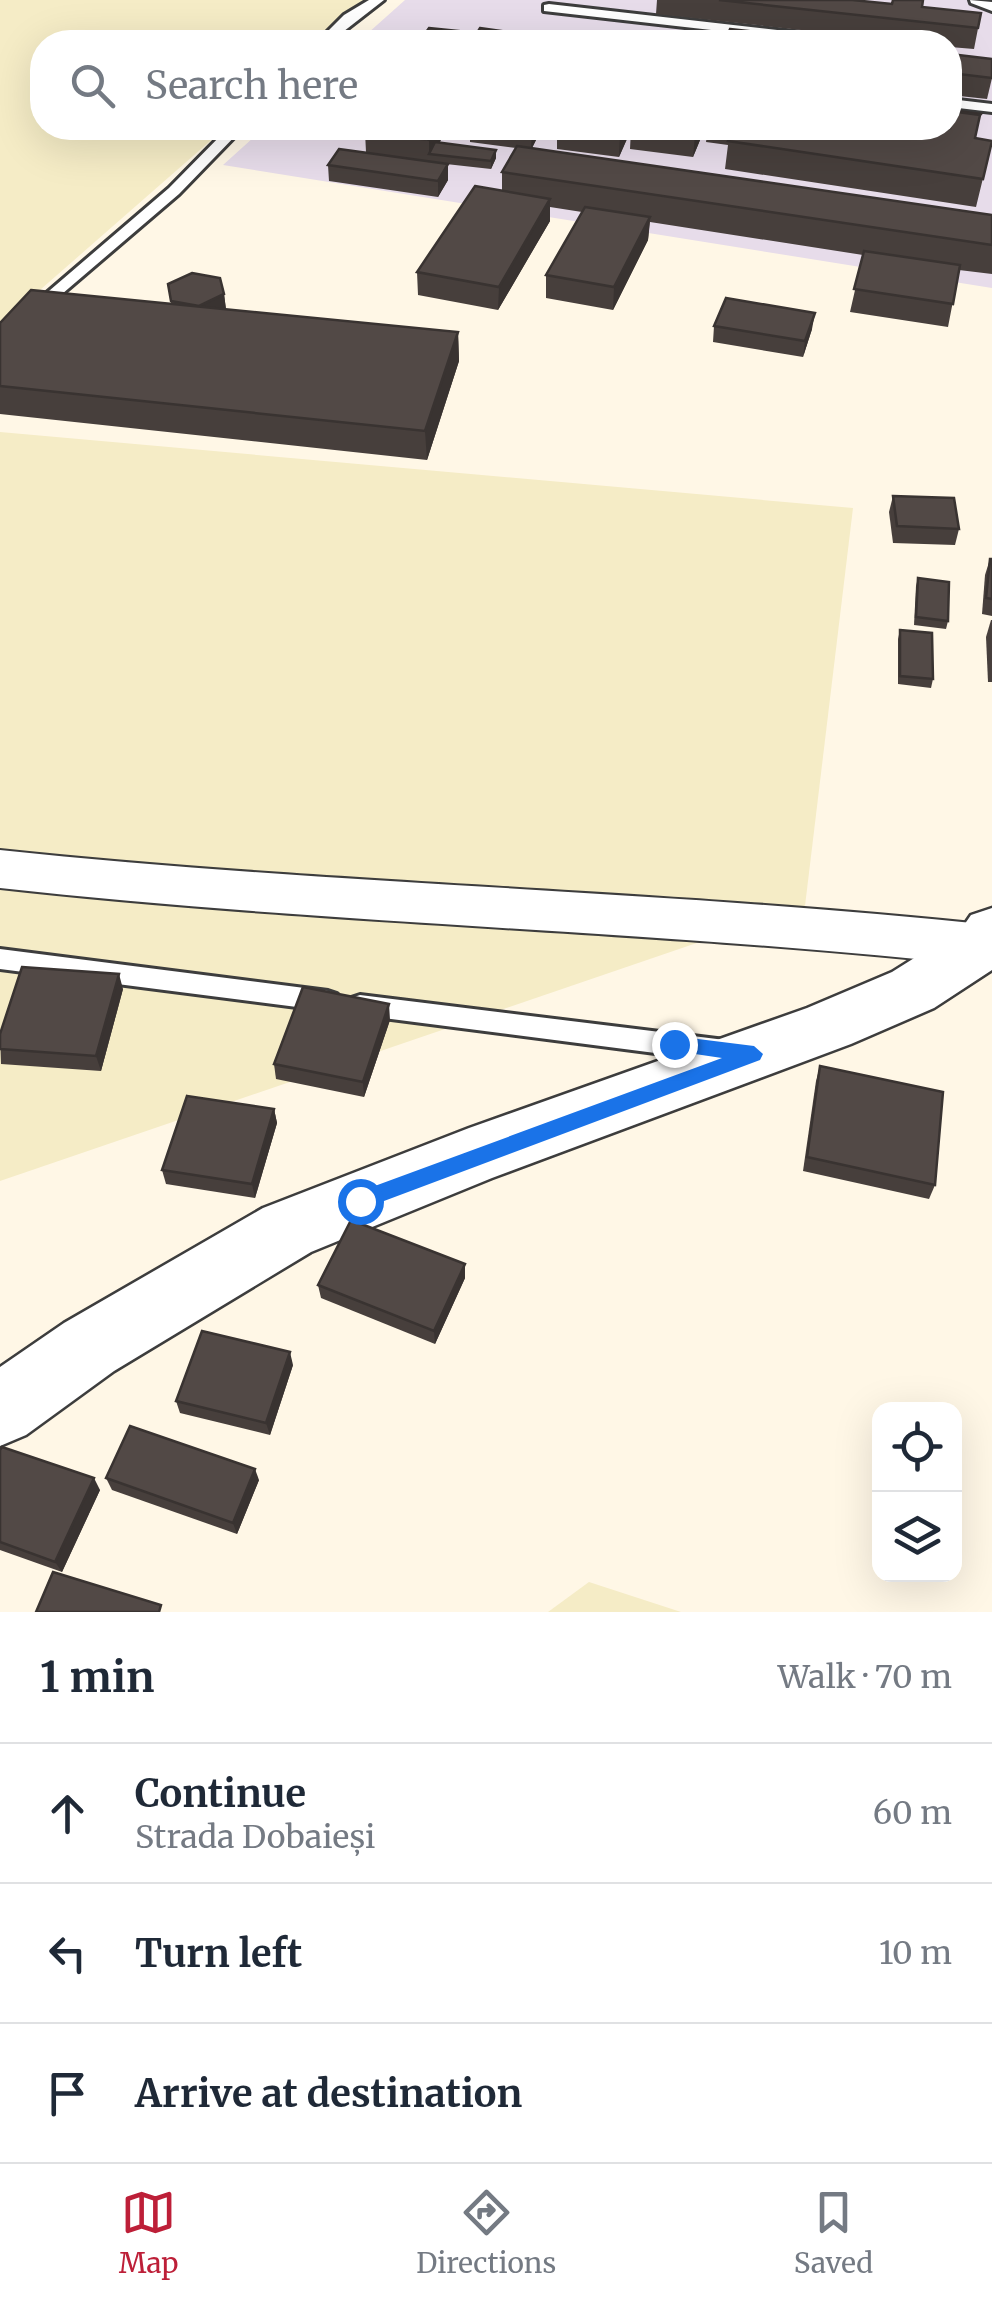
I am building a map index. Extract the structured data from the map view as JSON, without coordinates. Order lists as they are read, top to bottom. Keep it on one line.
{"page":{"search":"Search here","heading":["1 min","Walk · 70 m"],"list":[["Continue","Strada Dobaieși","60 m"],["Turn left","10 m"],"Arrive at destination"],"nav":["Map","Directions","Saved"]}}
